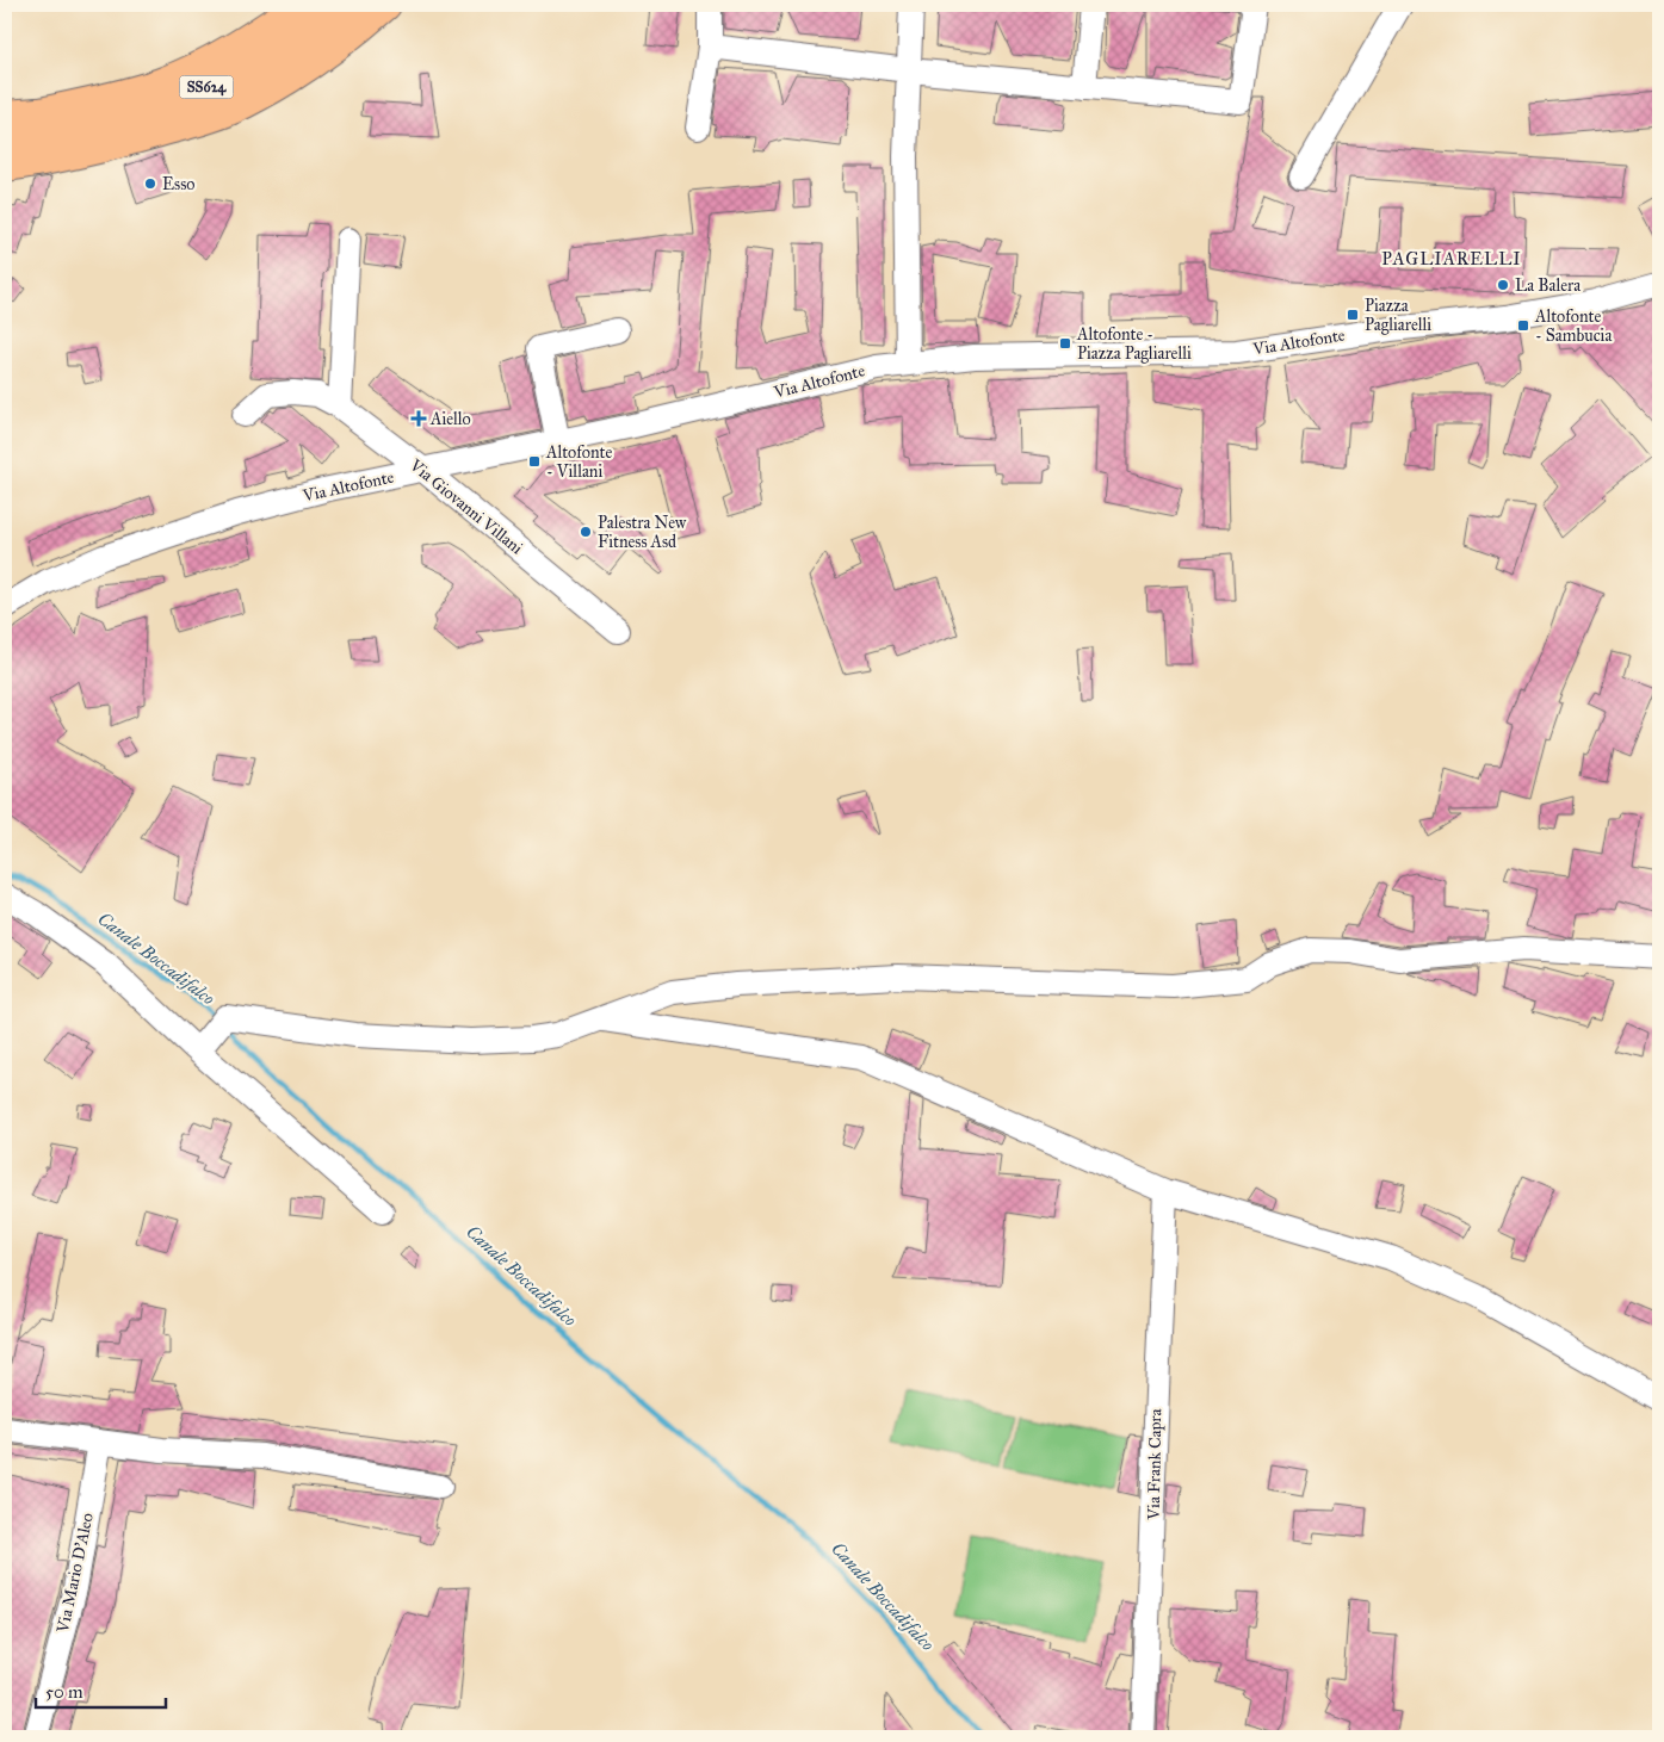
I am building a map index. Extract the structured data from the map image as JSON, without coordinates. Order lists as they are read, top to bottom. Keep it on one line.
{"streets":{"main road":["SS624"],"street":["Via Altofonte","Via Giovanni Villani","Via Frank Capra","Via Mario D'Aleo"]},"crossings":[["Via Altofonte","Via Giovanni Villani"]],"districts":["PAGLIARELLI"],"water":["Canale Boccadifalco"],"places":{"other":["Esso","La Balera","Palestra New Fitness Asd"],"transit":["Piazza Pagliarelli","Altofonte - Sambucia","Altofonte - Piazza Pagliarelli","Altofonte - Villani"],"health":["Aiello"]},"scale_bar":"50 m"}
